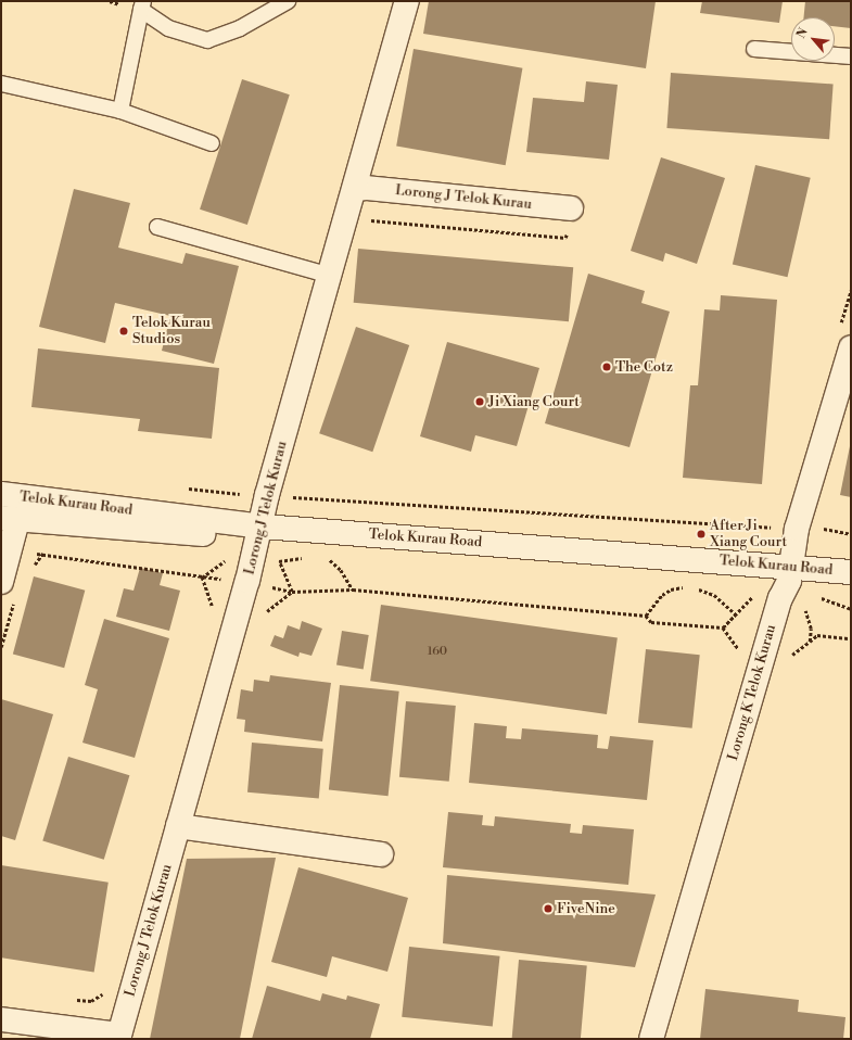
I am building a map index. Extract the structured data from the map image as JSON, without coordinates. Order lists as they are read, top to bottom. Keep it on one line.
{"streets":{"street":["Lorong J Telok Kurau","Telok Kurau Road","Lorong K Telok Kurau"]},"crossings":[["Lorong J Telok Kurau","Telok Kurau Road"],["Telok Kurau Road","Lorong K Telok Kurau"]],"places":["Telok Kurau Studios","The Cotz","Ji Xiang Court","After Ji Xiang Court","FiveNine"],"house_numbers":["160"],"north":"top left"}
